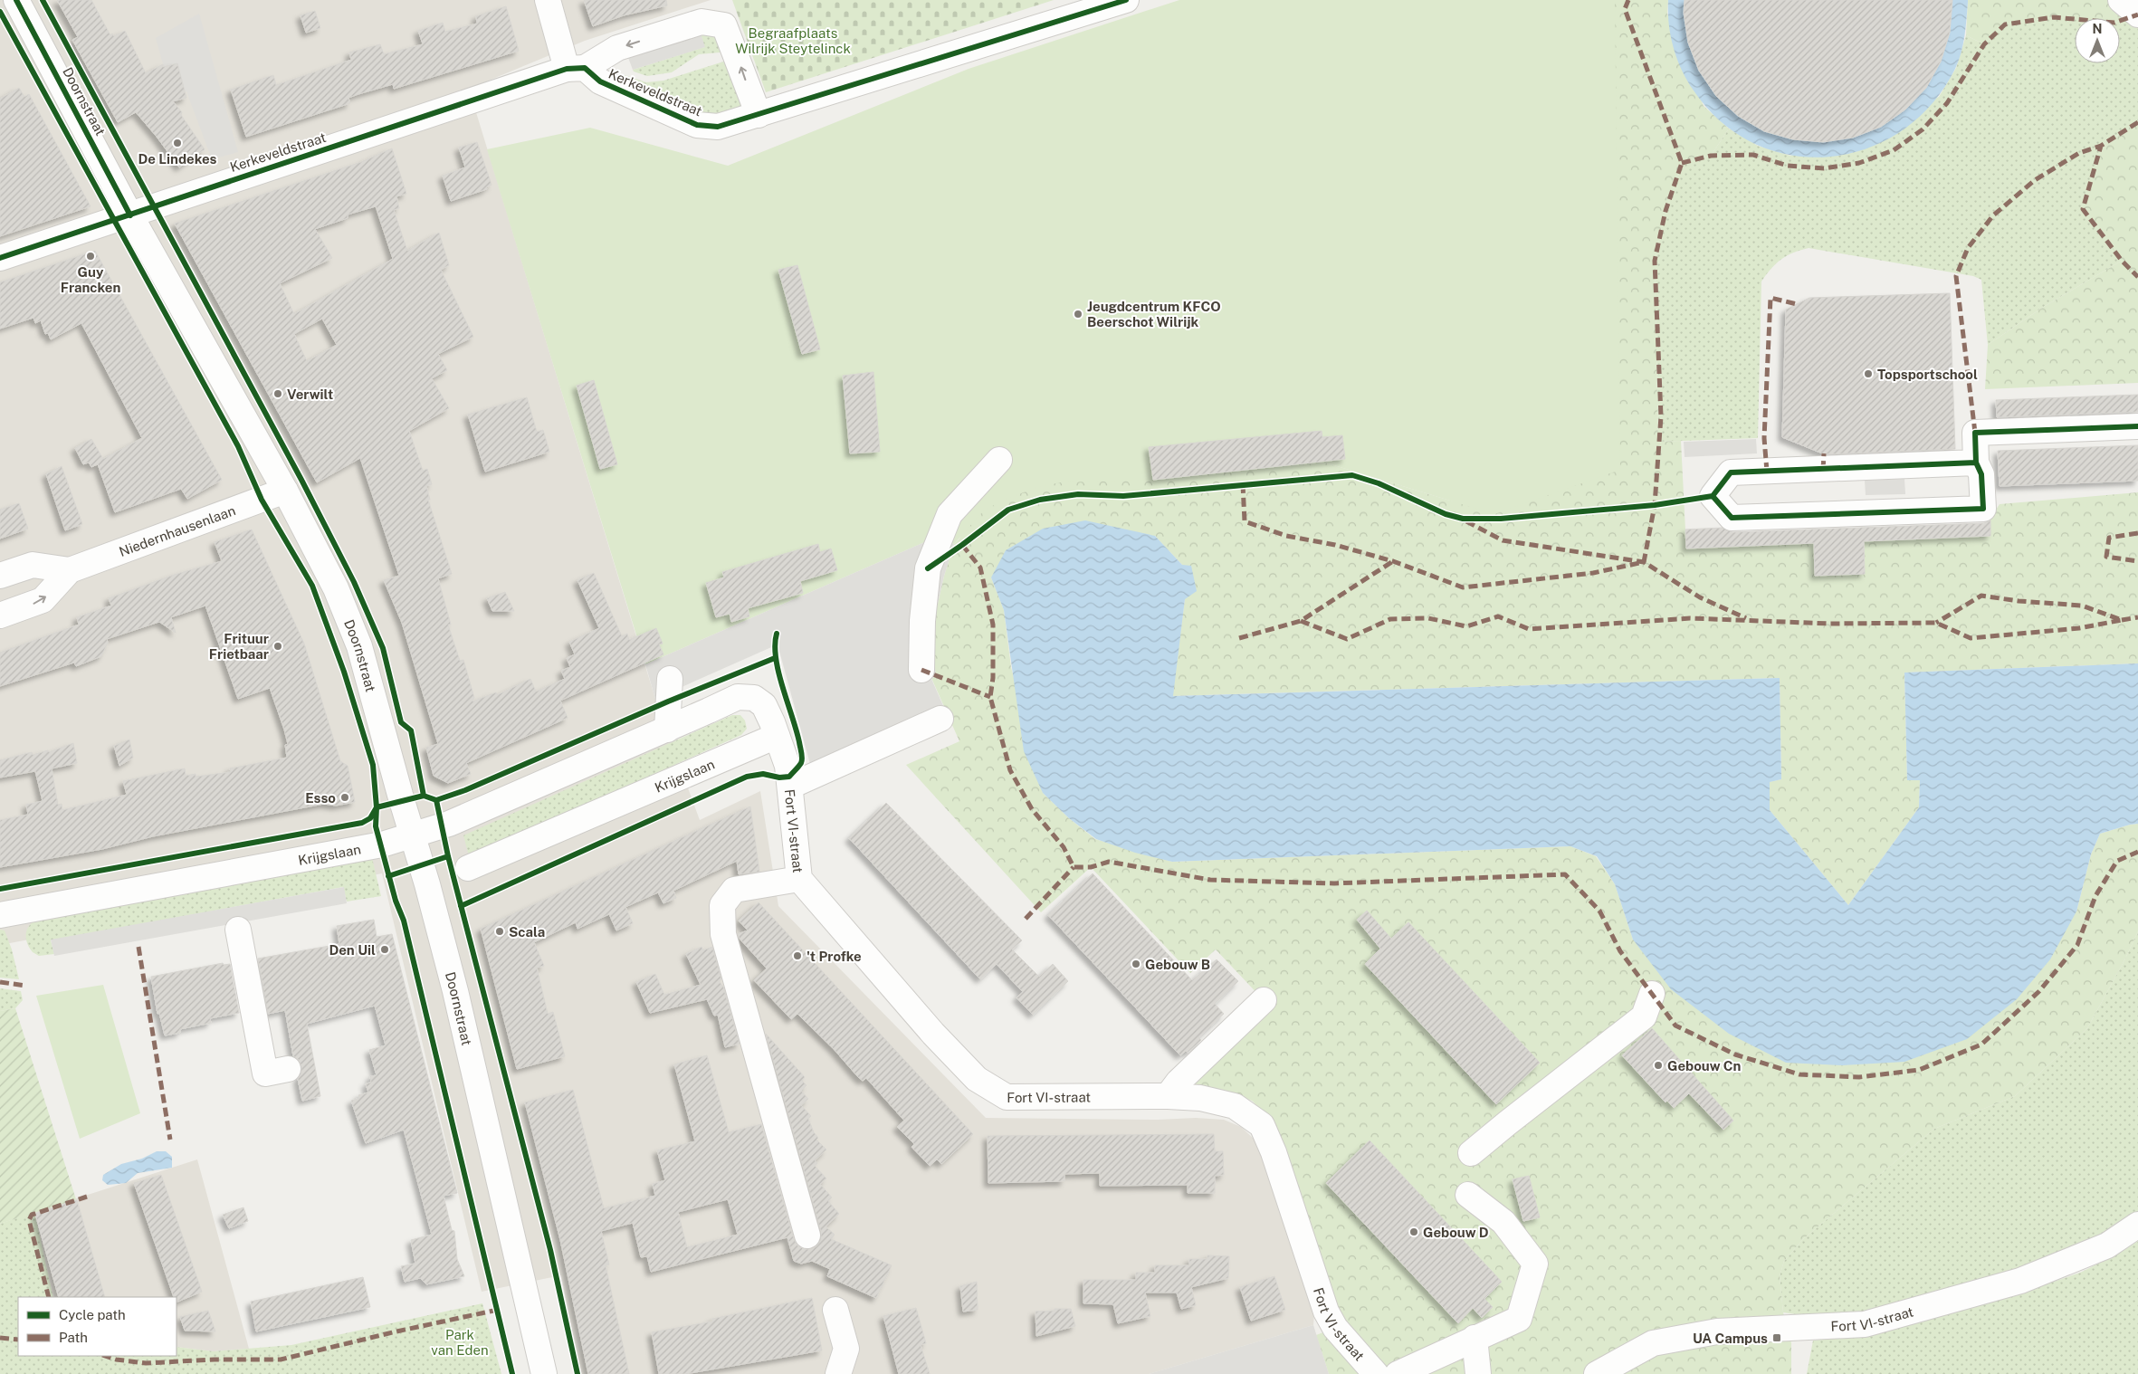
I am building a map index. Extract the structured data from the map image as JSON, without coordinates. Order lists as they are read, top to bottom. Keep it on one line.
{"streets":{"street":["Kerkeveldstraat","Doornstraat","Niedernhausenlaan","Krijgslaan","Fort VI-straat"]},"crossings":[["Kerkeveldstraat","Doornstraat"],["Doornstraat","Niedernhausenlaan"],["Doornstraat","Krijgslaan"],["Krijgslaan","Fort VI-straat"]],"parks":["Begraafplaats Wilrijk Steytelinck","Park van Eden"],"places":{"other":["De Lindekes","Guy Francken","Jeugdcentrum KFCO Beerschot Wilrijk","Topsportschool","Verwilt","Frituur Frietbaar","Esso","Scala","Den Uil","'t Profke","Gebouw B","Gebouw Cn","Gebouw D"],"transit":["UA Campus"]},"legend":["Cycle path","Path"],"north":"top"}
